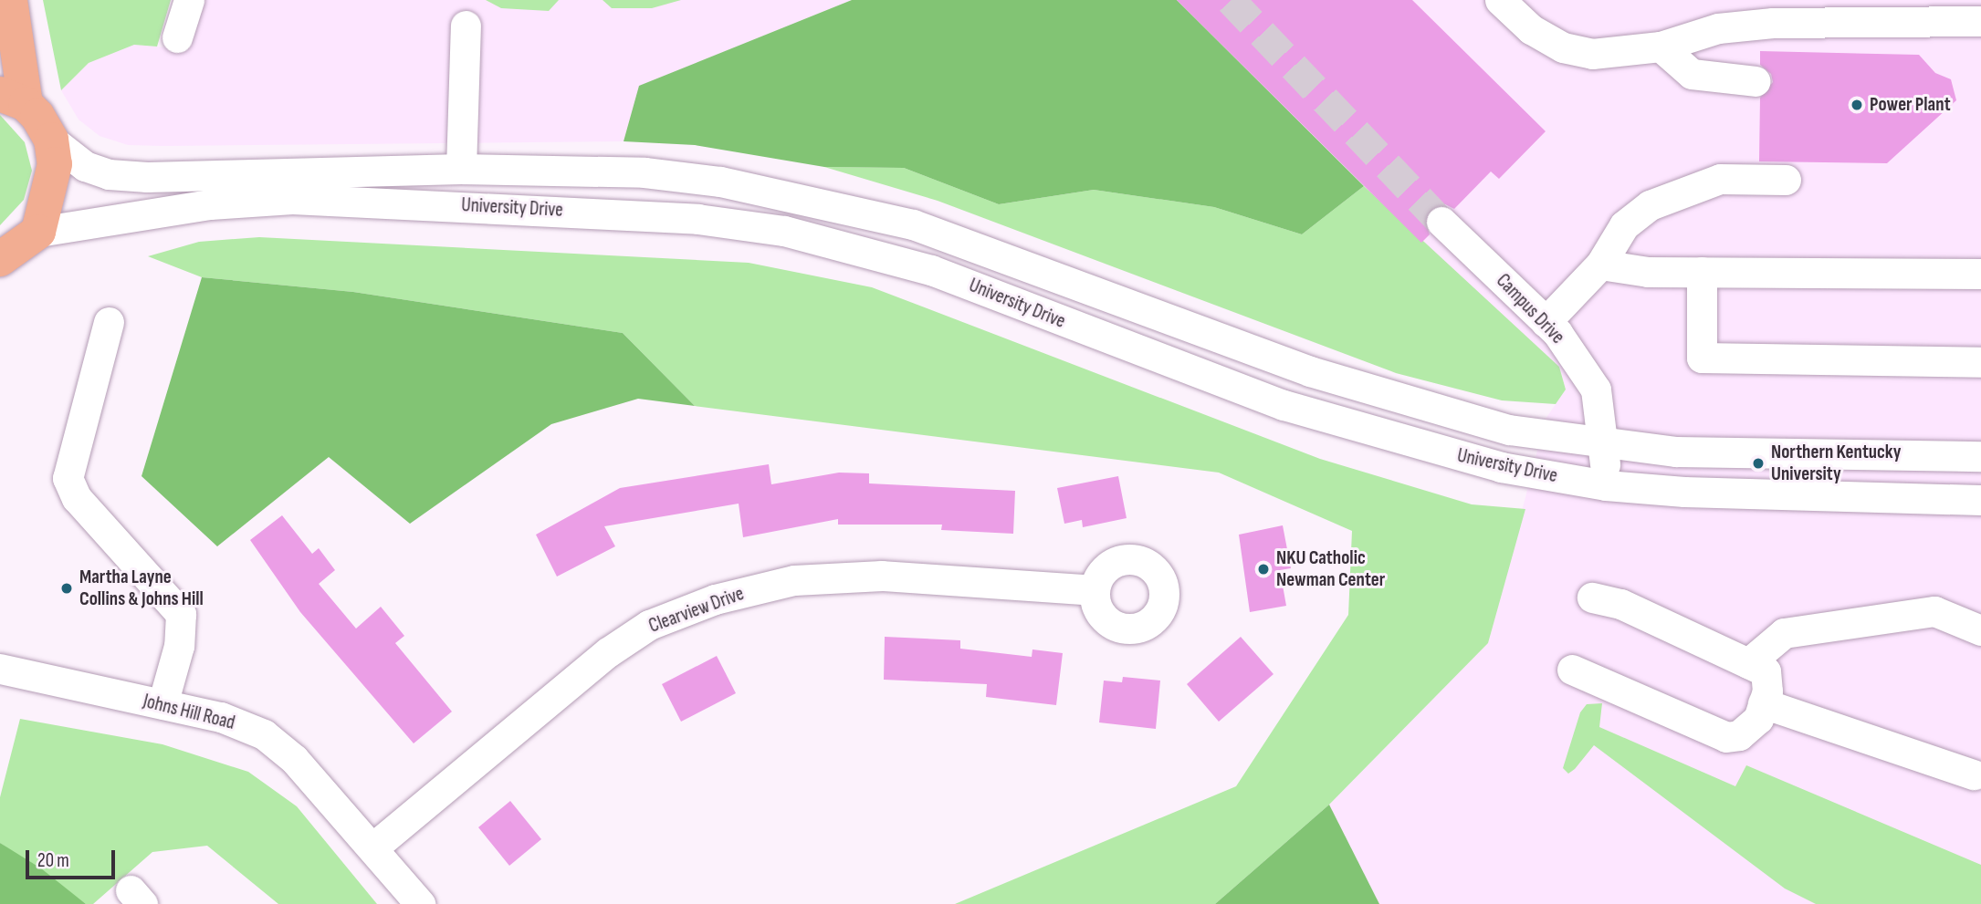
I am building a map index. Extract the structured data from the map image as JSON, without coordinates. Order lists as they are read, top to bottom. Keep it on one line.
{"streets":{"street":["University Drive","Campus Drive","Clearview Drive","Johns Hill Road"]},"crossings":[["University Drive","Campus Drive"],["Clearview Drive","Johns Hill Road"]],"places":["Power Plant","Northern Kentucky University","NKU Catholic Newman Center","Martha Layne Collins & Johns Hill"],"scale_bar":"20 m"}
